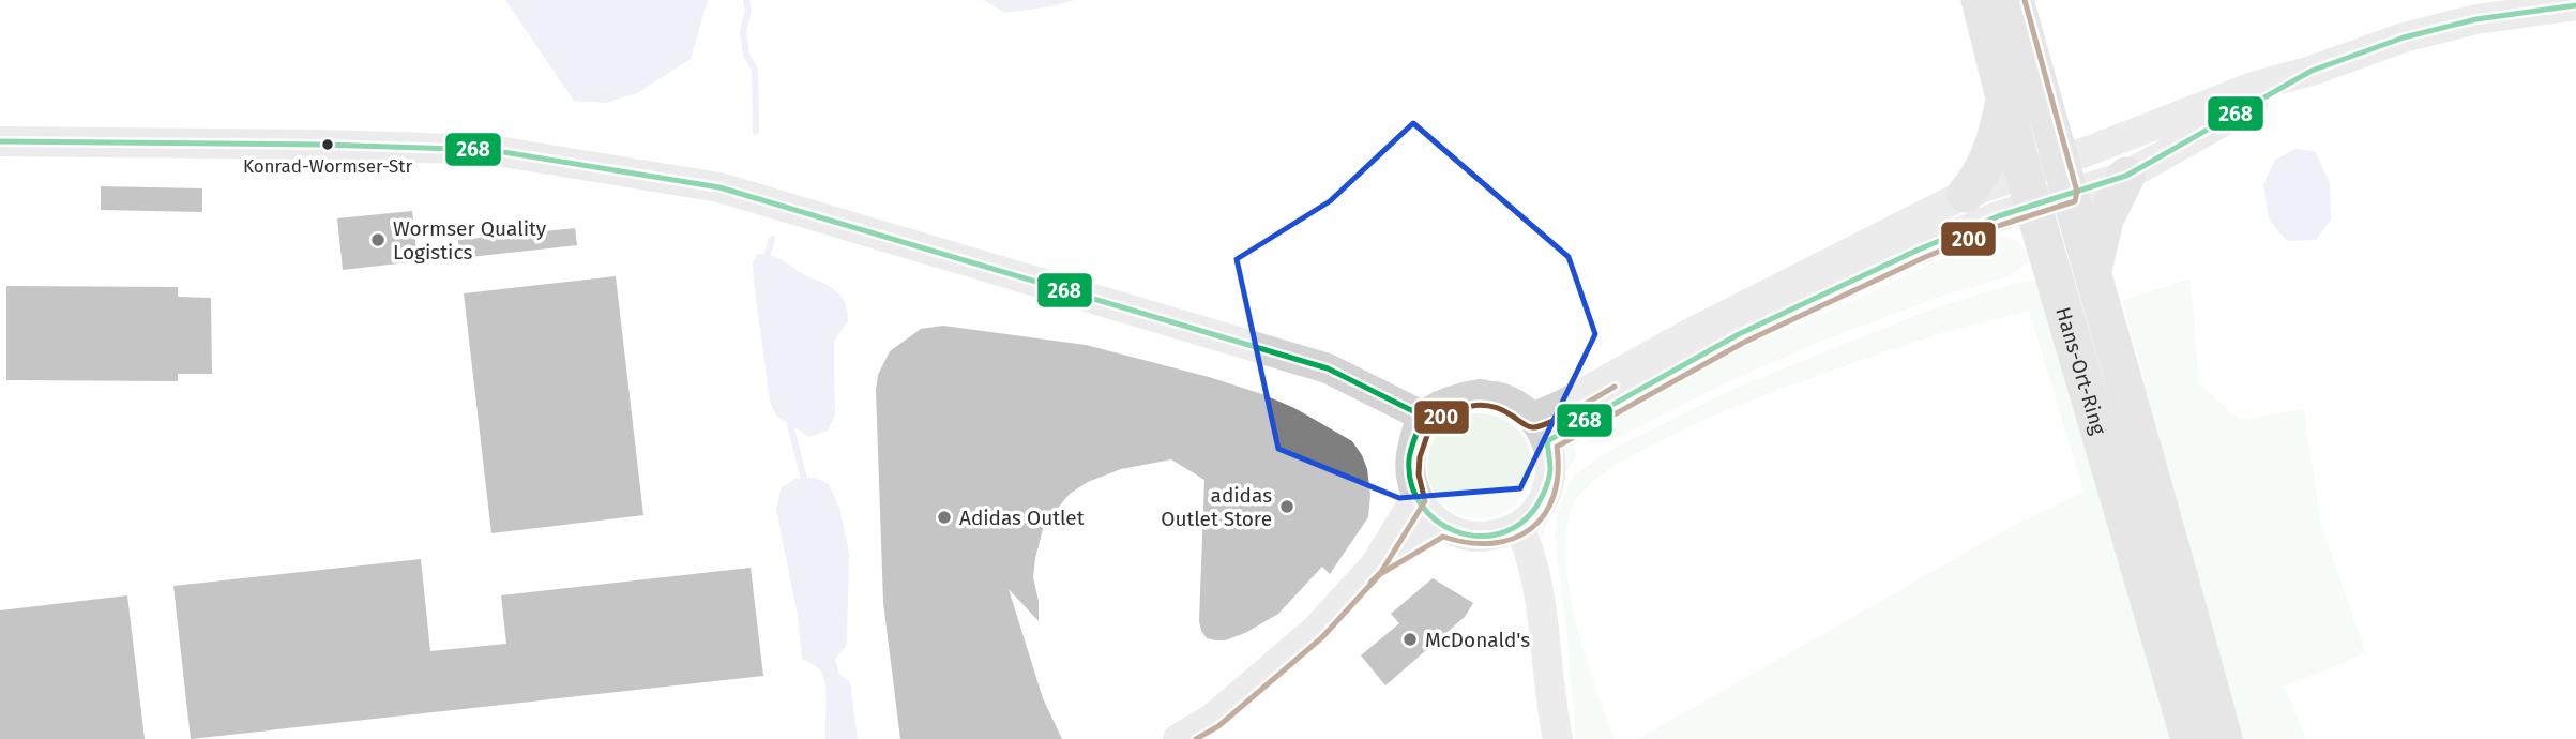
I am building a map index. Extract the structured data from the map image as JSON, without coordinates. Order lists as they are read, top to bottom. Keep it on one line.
{"streets":{"main road":["Hans-Ort-Ring"]},"places":["Konrad-Wormser-Str","Wormser Quality Logistics","adidas Outlet Store","Adidas Outlet","McDonald's"],"lines":["transit line 200","transit line 268"]}
